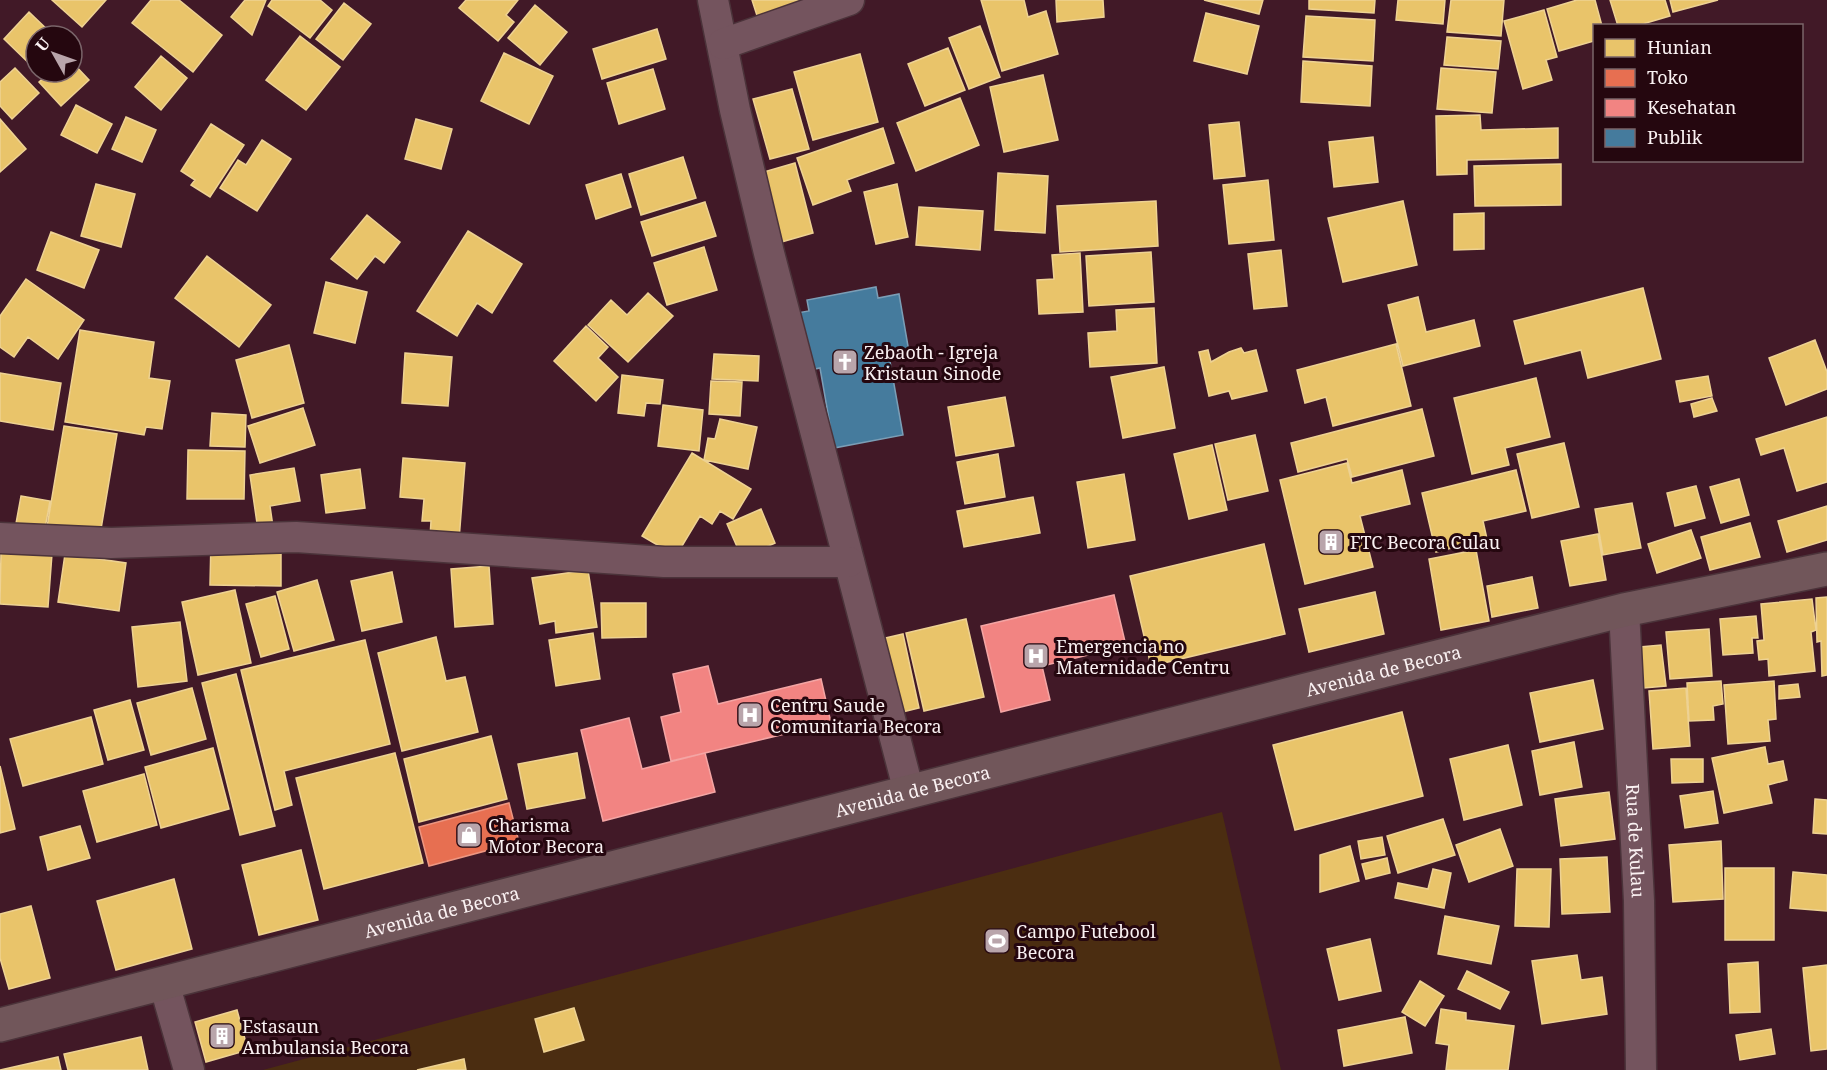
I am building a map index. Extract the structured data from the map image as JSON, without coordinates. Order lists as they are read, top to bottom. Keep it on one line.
{"streets":{"main road":["Avenida de Becora"],"street":["Rua de Kulau"]},"crossings":[["Avenida de Becora","Rua de Kulau"]],"places":{"church":["Zebaoth - Igreja Kristaun Sinode"],"building":["FTC Becora Culau","Estasaun Ambulansia Becora"],"hospital":["Emergencia no Maternidade Centru","Centru Saude Comunitaria Becora"],"shop":["Charisma Motor Becora"],"sports":["Campo Futebool Becora"]},"legend":["Hunian","Toko","Kesehatan","Publik"],"north":"top left"}
